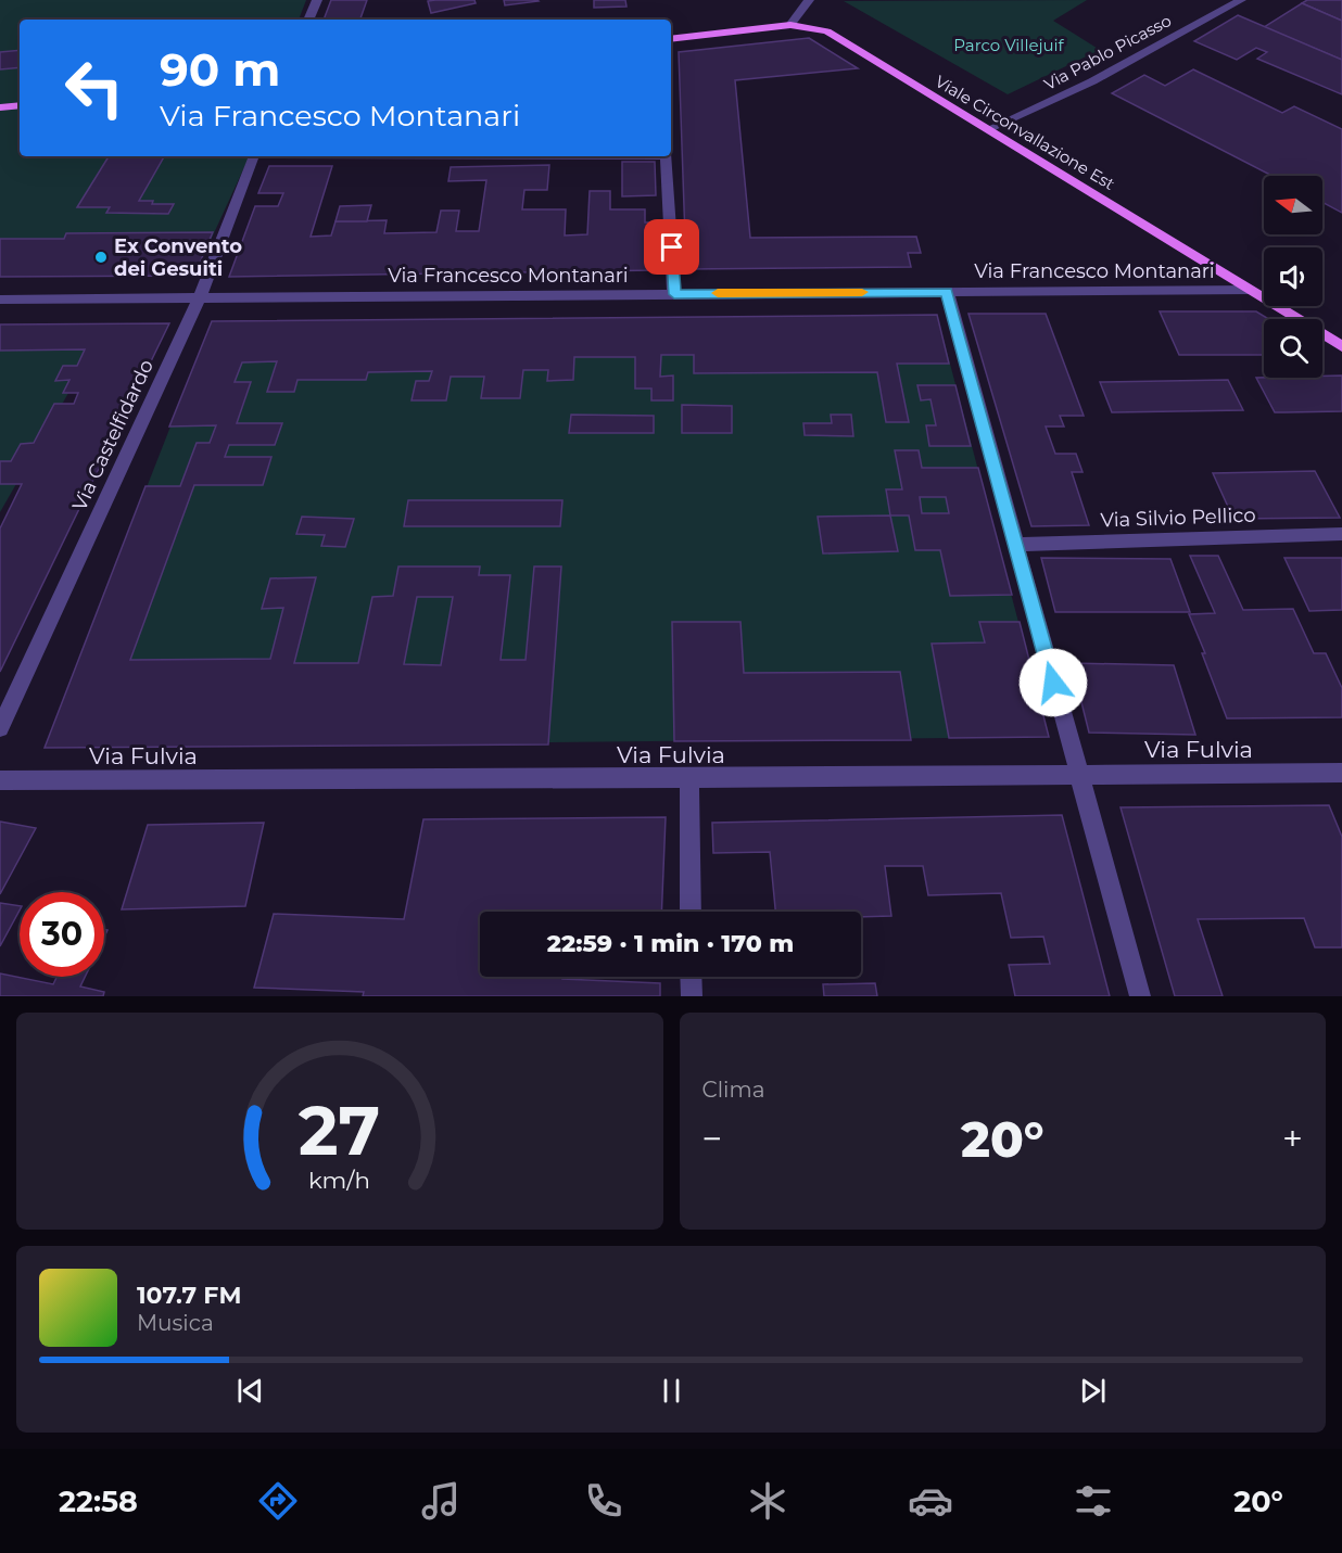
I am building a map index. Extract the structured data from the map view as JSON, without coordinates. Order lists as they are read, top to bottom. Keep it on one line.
{"streets":{"main road":["Viale Circonvallazione Est"],"street":["Via Pablo Picasso","Via Francesco Montanari","Via Castelfidardo","Via Silvio Pellico","Via Fulvia"]},"crossings":[["Via Pablo Picasso","Viale Circonvallazione Est"],["Viale Circonvallazione Est","Via Francesco Montanari"],["Via Francesco Montanari","Via Castelfidardo"]],"parks":["Parco Villejuif"],"places":["Ex Convento dei Gesuiti"],"north":"left","page":{"turn":["90 m","Via Francesco Montanari"],"limit":"30","trip":"22:59 · 1 min · 170 m","tile":"Clima","heat":["−","20°","+"],"song":["107.7 FM","Musica"],"tabs":["22:58","20°"],"gauge":["27","km/h"]}}
